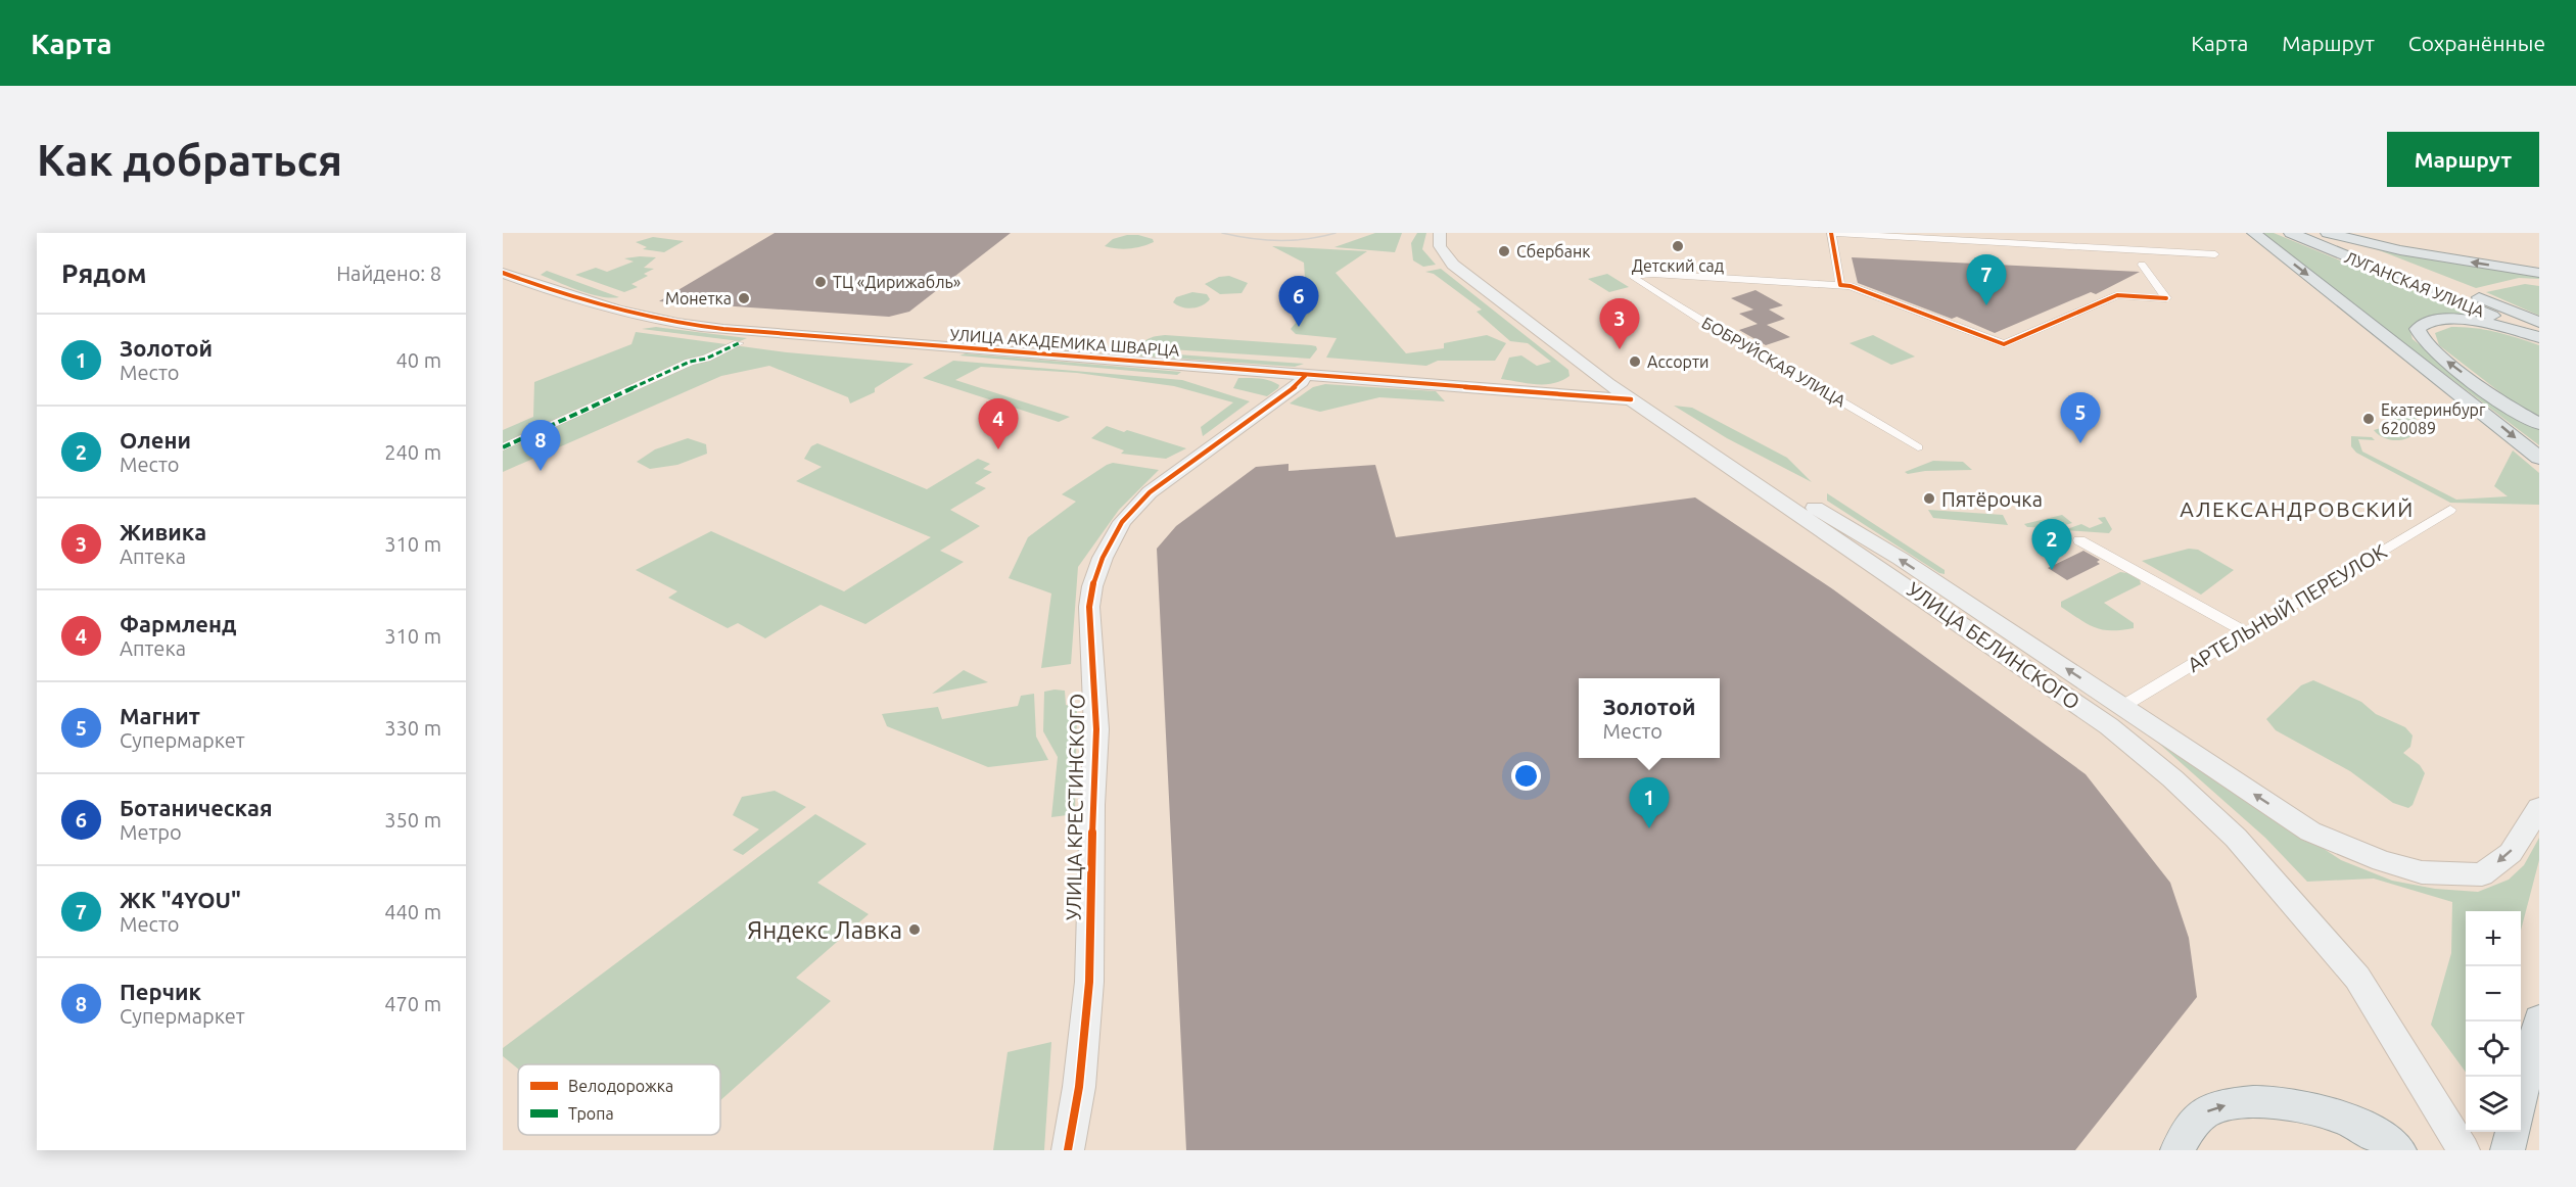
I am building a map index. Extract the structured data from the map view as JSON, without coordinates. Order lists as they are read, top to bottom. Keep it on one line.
{"streets":{"main road":["ЛУГАНСКАЯ УЛИЦА"],"street":["УЛИЦА АКАДЕМИКА ШВАРЦА","БОБРУЙСКАЯ УЛИЦА","АРТЕЛЬНЫЙ ПЕРЕУЛОК","УЛИЦА БЕЛИНСКОГО","УЛИЦА КРЕСТИНСКОГО"]},"crossings":[["УЛИЦА АКАДЕМИКА ШВАРЦА","УЛИЦА БЕЛИНСКОГО"],["УЛИЦА АКАДЕМИКА ШВАРЦА","УЛИЦА КРЕСТИНСКОГО"]],"districts":["АЛЕКСАНДРОВСКИЙ"],"places":["Детский сад","Сбербанк","ТЦ «Дирижабль»","Монетка","Ассорти","Екатеринбург 620089","Пятёрочка","Яндекс Лавка"],"legend":["Велодорожка","Тропа"],"page":{"header":"Карта","nav":["Карта","Маршрут","Сохранённые"],"buttons":"Маршрут","title":"Как добраться","heading":["Рядом","Найдено: 8"],"pins":["7","6","3","5","4","8","2","1"],"list":[{"mark":"1","name":"Золотой","note":"Место","value":"40 m"},{"mark":"2","name":"Олени","note":"Место","value":"240 m"},{"mark":"3","name":"Живика","note":"Аптека","value":"310 m"},{"mark":"4","name":"Фармленд","note":"Аптека","value":"310 m"},{"mark":"5","name":"Магнит","note":"Супермаркет","value":"330 m"},{"mark":"6","name":"Ботаническая","note":"Метро","value":"350 m"},{"mark":"7","name":"ЖК \"4YOU\"","note":"Место","value":"440 m"},{"mark":"8","name":"Перчик","note":"Супермаркет","value":"470 m"}],"popup":["Золотой","Место"],"map_buttons":["+","−"]}}
